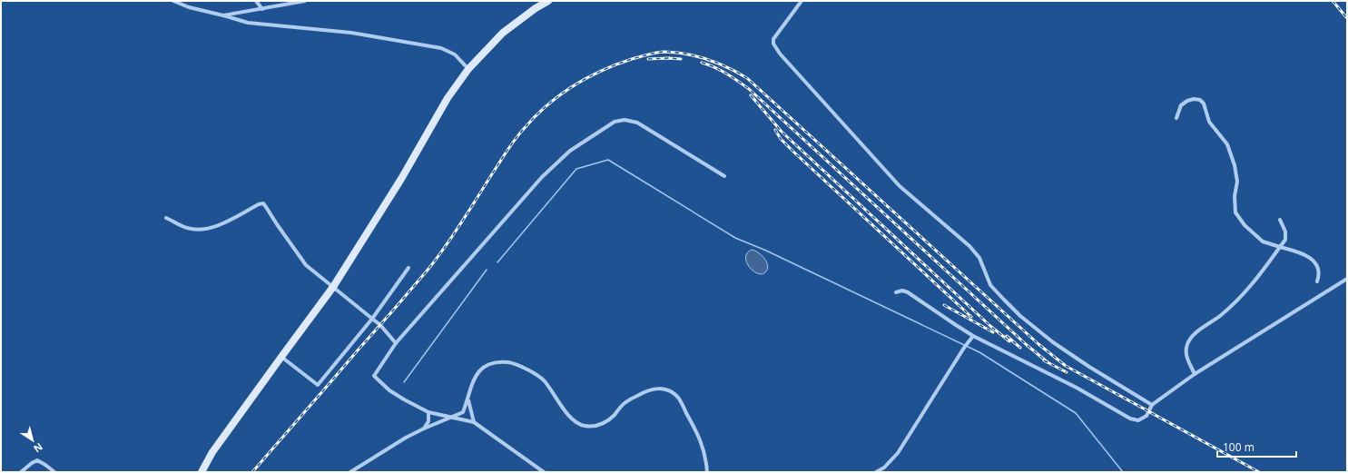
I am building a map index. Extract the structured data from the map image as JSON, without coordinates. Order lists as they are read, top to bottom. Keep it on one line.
{"scale_bar":"100 m","north":"bottom right"}
